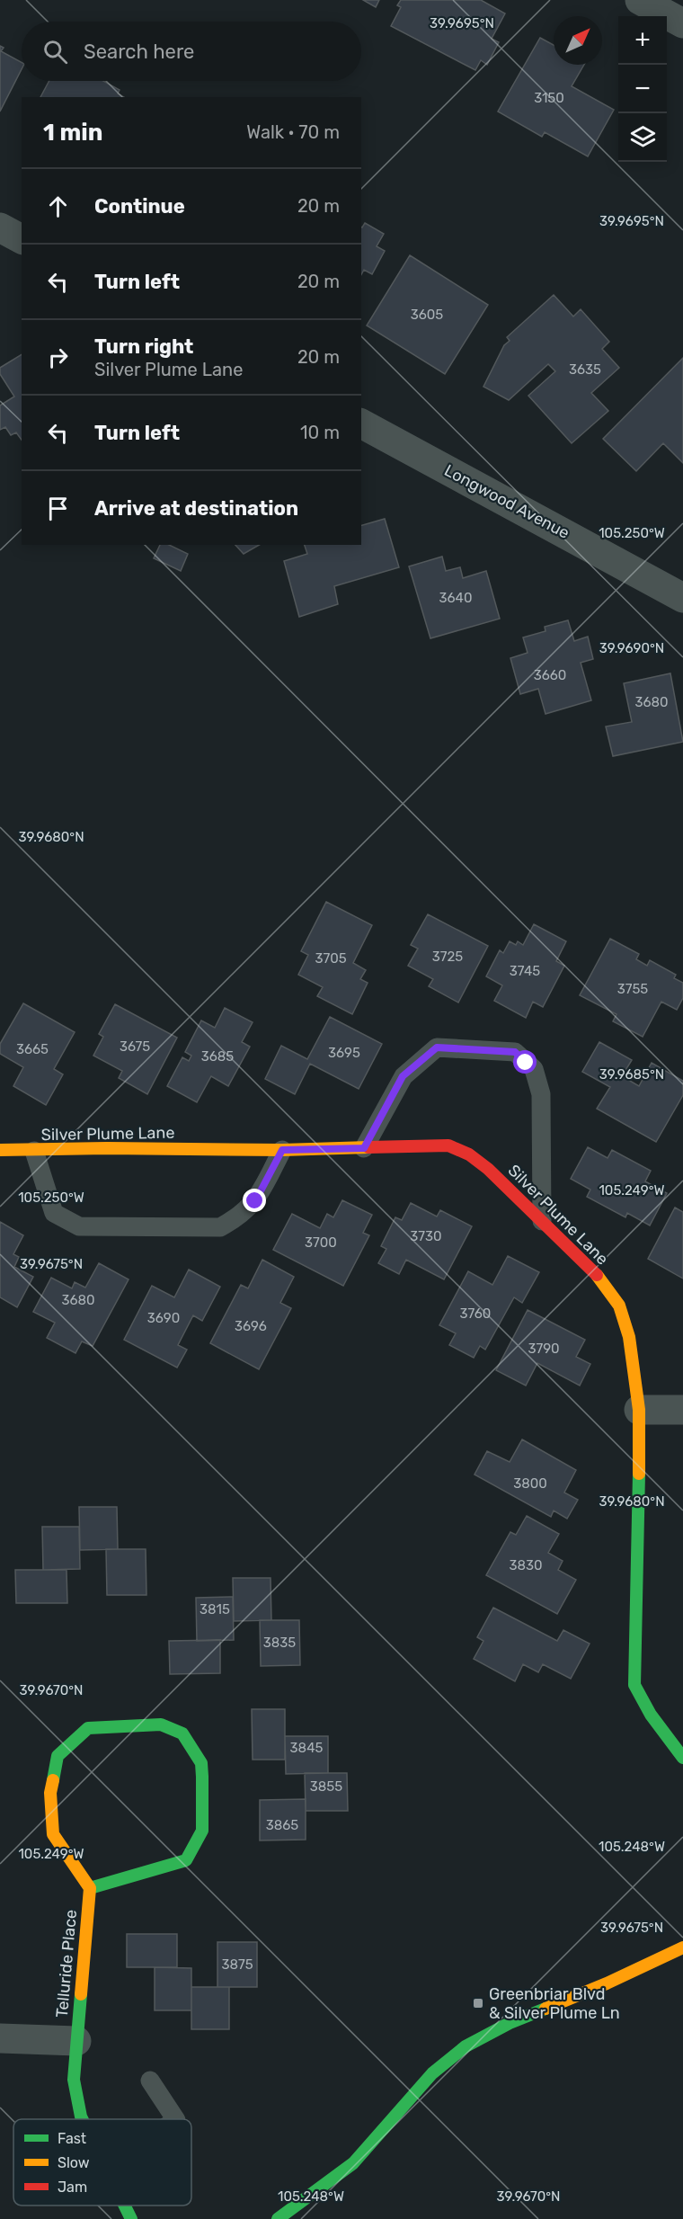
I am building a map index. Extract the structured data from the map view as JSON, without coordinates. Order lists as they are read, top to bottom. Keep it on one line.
{"streets":{"street":["Longwood Avenue","Silver Plume Lane","Telluride Place"]},"places":{"transit":["Greenbriar Blvd & Silver Plume Ln"]},"house_numbers":["3150","3605","3635","3640","3660","3680","3725","3705","3745","3755","3675","3665","3695","3685","3730","3700","3680","3760","3690","3696","3790","3800","3830","3815","3835","3845","3855","3865","3875"],"legend":["Fast","Slow","Jam"],"north":"top right","page":{"map_buttons":["+","−"],"search":"Search here","heading":["1 min","Walk · 70 m"],"list":[["Continue","20 m"],["Turn left","20 m"],["Turn right","Silver Plume Lane","20 m"],["Turn left","10 m"],"Arrive at destination"]},"coordinates":["39.9695°N","105.250°W","39.9690°N","39.9680°N","39.9685°N","105.249°W","39.9675°N","39.9670°N","105.248°W"]}
